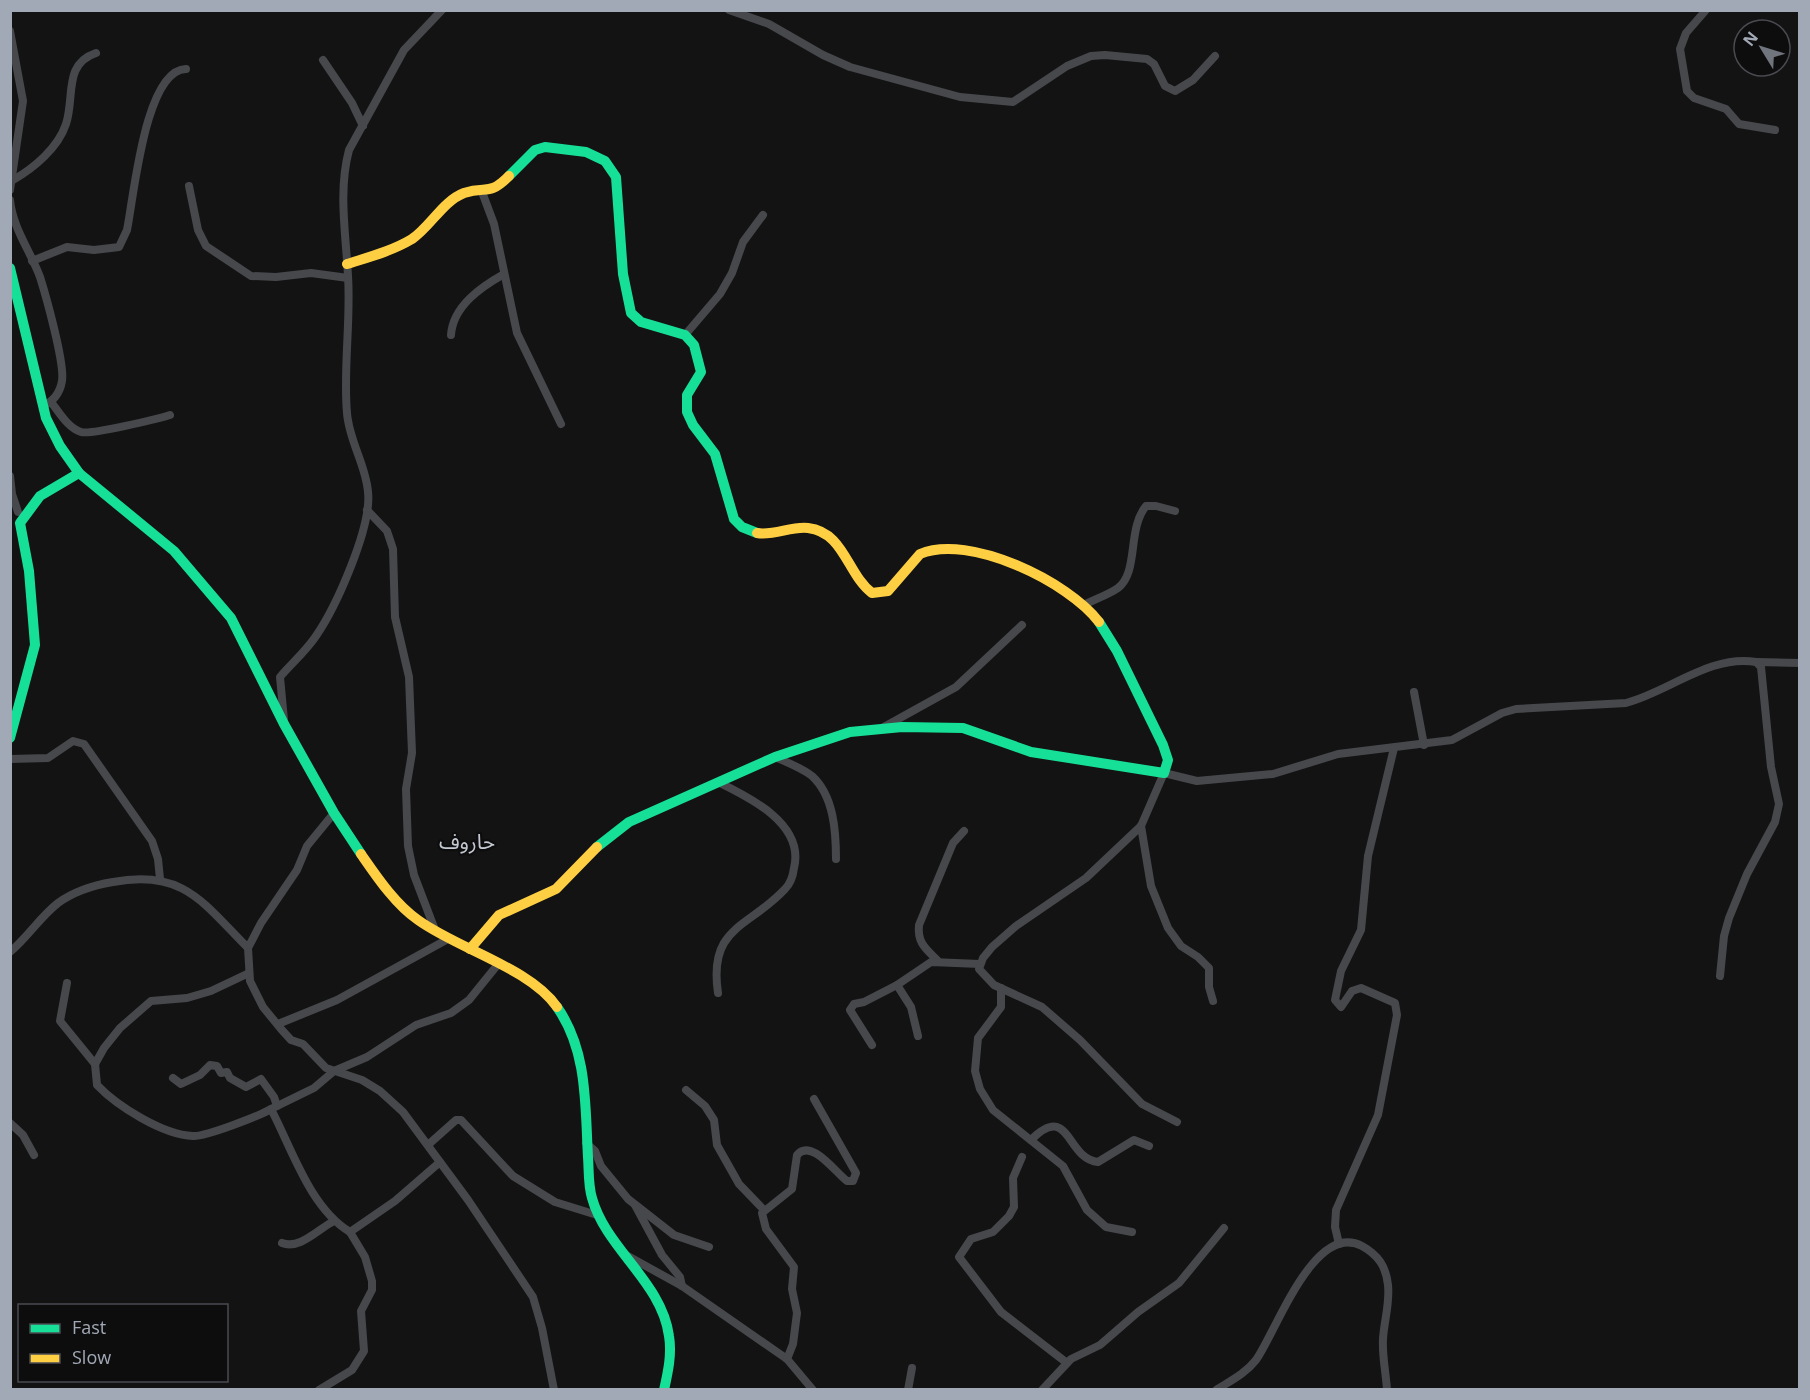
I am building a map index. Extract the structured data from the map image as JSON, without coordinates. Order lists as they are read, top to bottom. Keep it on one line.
{"districts":["حاروف"],"legend":["Fast","Slow"],"north":"top left"}
